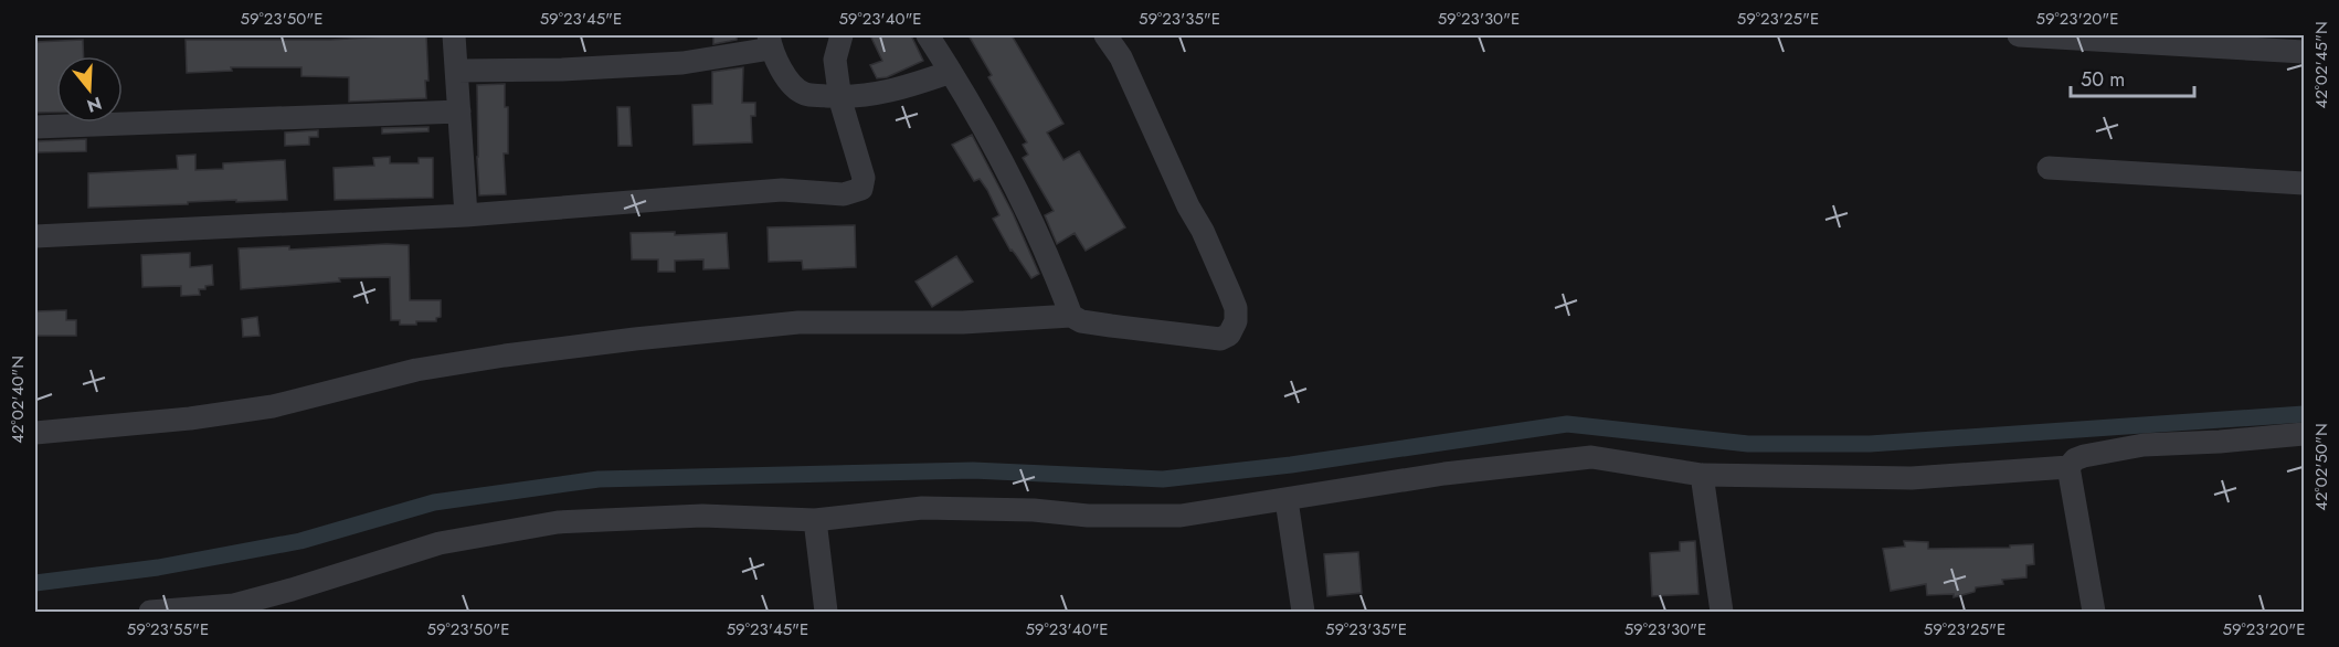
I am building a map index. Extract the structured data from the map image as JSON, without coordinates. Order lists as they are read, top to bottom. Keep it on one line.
{"scale_bar":"50 m","north":"bottom","coordinates":["59°23'50\"E","59°23'45\"E","59°23'40\"E","59°23'35\"E","59°23'30\"E","59°23'25\"E","59°23'20\"E","42°02'45\"N","42°02'40\"N","42°02'50\"N","59°23'55\"E"]}
